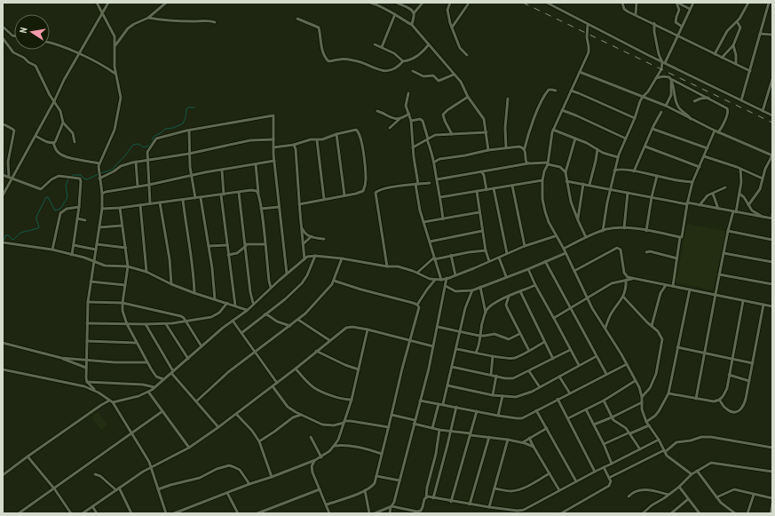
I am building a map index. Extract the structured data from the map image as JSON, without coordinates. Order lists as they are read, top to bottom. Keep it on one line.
{"north":"left"}
